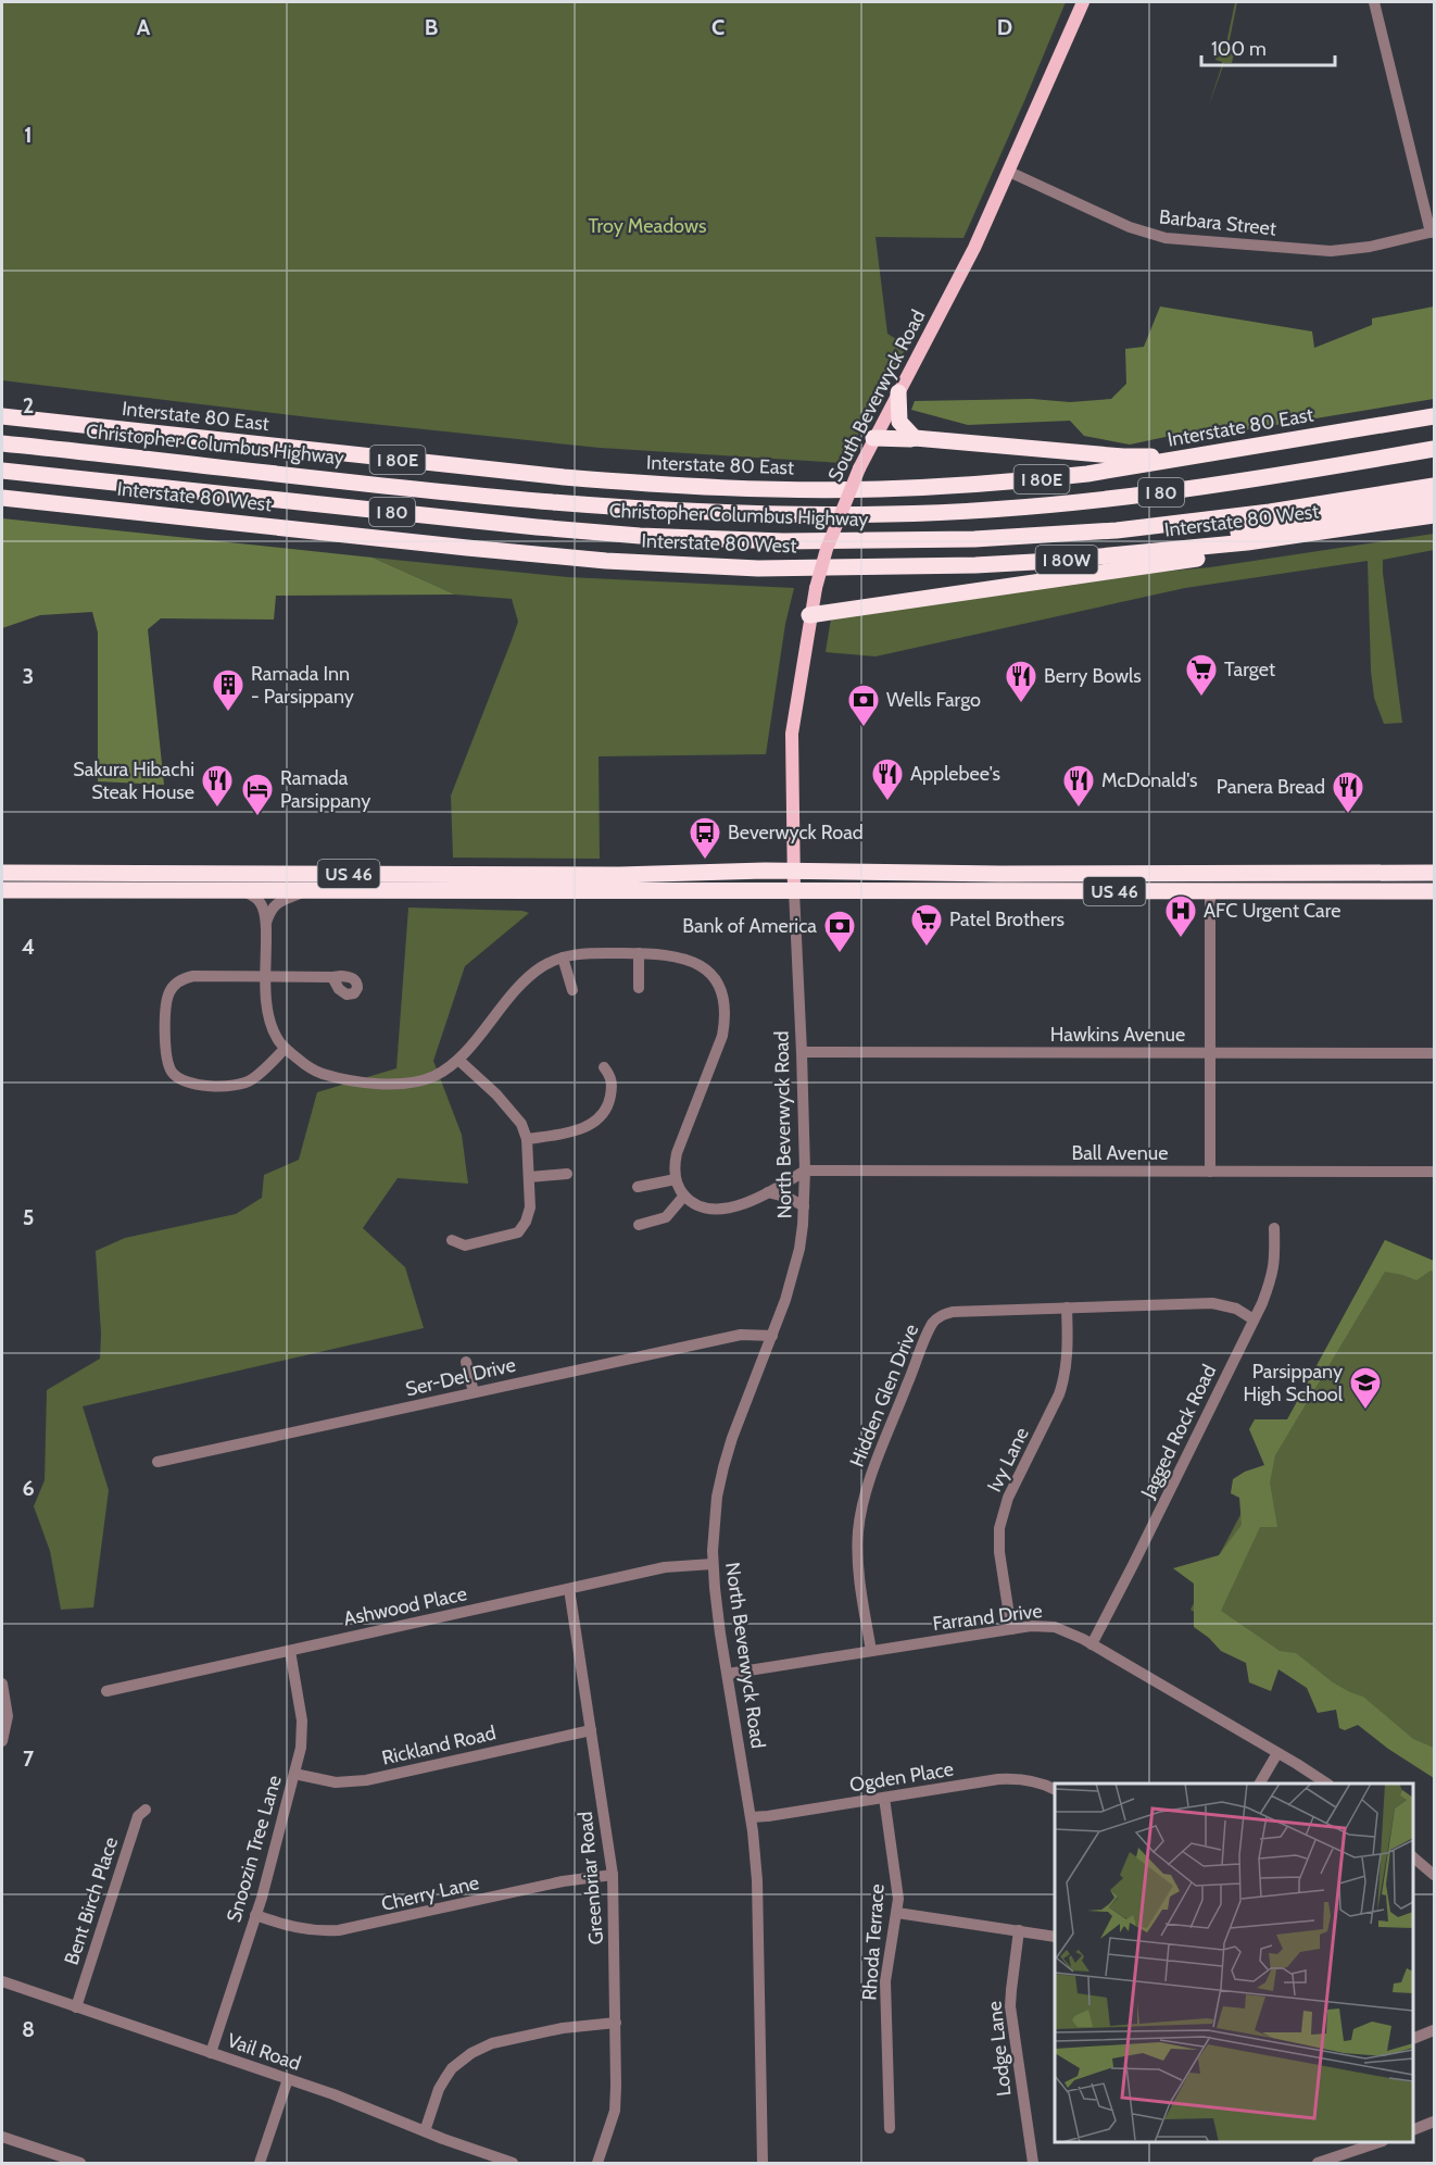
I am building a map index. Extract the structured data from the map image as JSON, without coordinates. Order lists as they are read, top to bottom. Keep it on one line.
{"streets":{"highway":["Interstate 80 East","Christopher Columbus Highway","I 80E","I 80","Interstate 80 West","I 80W","US 46"],"main road":["South Beverwyck Road"],"street":["Barbara Street","Hawkins Avenue","North Beverwyck Road","Ball Avenue","Ser-Del Drive","Hidden Glen Drive","Jagged Rock Road","Ivy Lane","Ashwood Place","Farrand Drive","Rickland Road","Ogden Place","Snoozin Tree Lane","Greenbriar Road","Cherry Lane","Bent Birch Place","Rhoda Terrace","Lodge Lane","Vail Road"]},"crossings":[["Barbara Street","South Beverwyck Road"],["South Beverwyck Road","US 46"],["South Beverwyck Road","North Beverwyck Road"],["US 46","North Beverwyck Road"],["Hawkins Avenue","North Beverwyck Road"],["North Beverwyck Road","Ball Avenue"],["North Beverwyck Road","Ser-Del Drive"],["North Beverwyck Road","Ashwood Place"],["North Beverwyck Road","Farrand Drive"],["North Beverwyck Road","Ogden Place"],["Hidden Glen Drive","Jagged Rock Road"],["Hidden Glen Drive","Ivy Lane"],["Hidden Glen Drive","Farrand Drive"],["Jagged Rock Road","Farrand Drive"],["Ivy Lane","Farrand Drive"],["Ashwood Place","Snoozin Tree Lane"],["Ashwood Place","Greenbriar Road"],["Rickland Road","Snoozin Tree Lane"],["Rickland Road","Greenbriar Road"],["Ogden Place","Rhoda Terrace"],["Snoozin Tree Lane","Cherry Lane"],["Snoozin Tree Lane","Vail Road"],["Greenbriar Road","Cherry Lane"],["Bent Birch Place","Vail Road"]],"parks":["Troy Meadows"],"places":{"supermarket":["Target","Patel Brothers"],"restaurant":["Berry Bowls","Applebee's","Sakura Hibachi Steak House","McDonald's","Panera Bread"],"building":["Ramada Inn - Parsippany"],"bank":["Wells Fargo","Bank of America"],"hotel":["Ramada Parsippany"],"bus stop":["Beverwyck Road"],"hospital":["AFC Urgent Care"],"school or university":["Parsippany High School"]},"scale_bar":"100 m","grid":{"columns":["A","B","C","D"],"rows":["1","2","3","4","5","6","7","8"]}}
